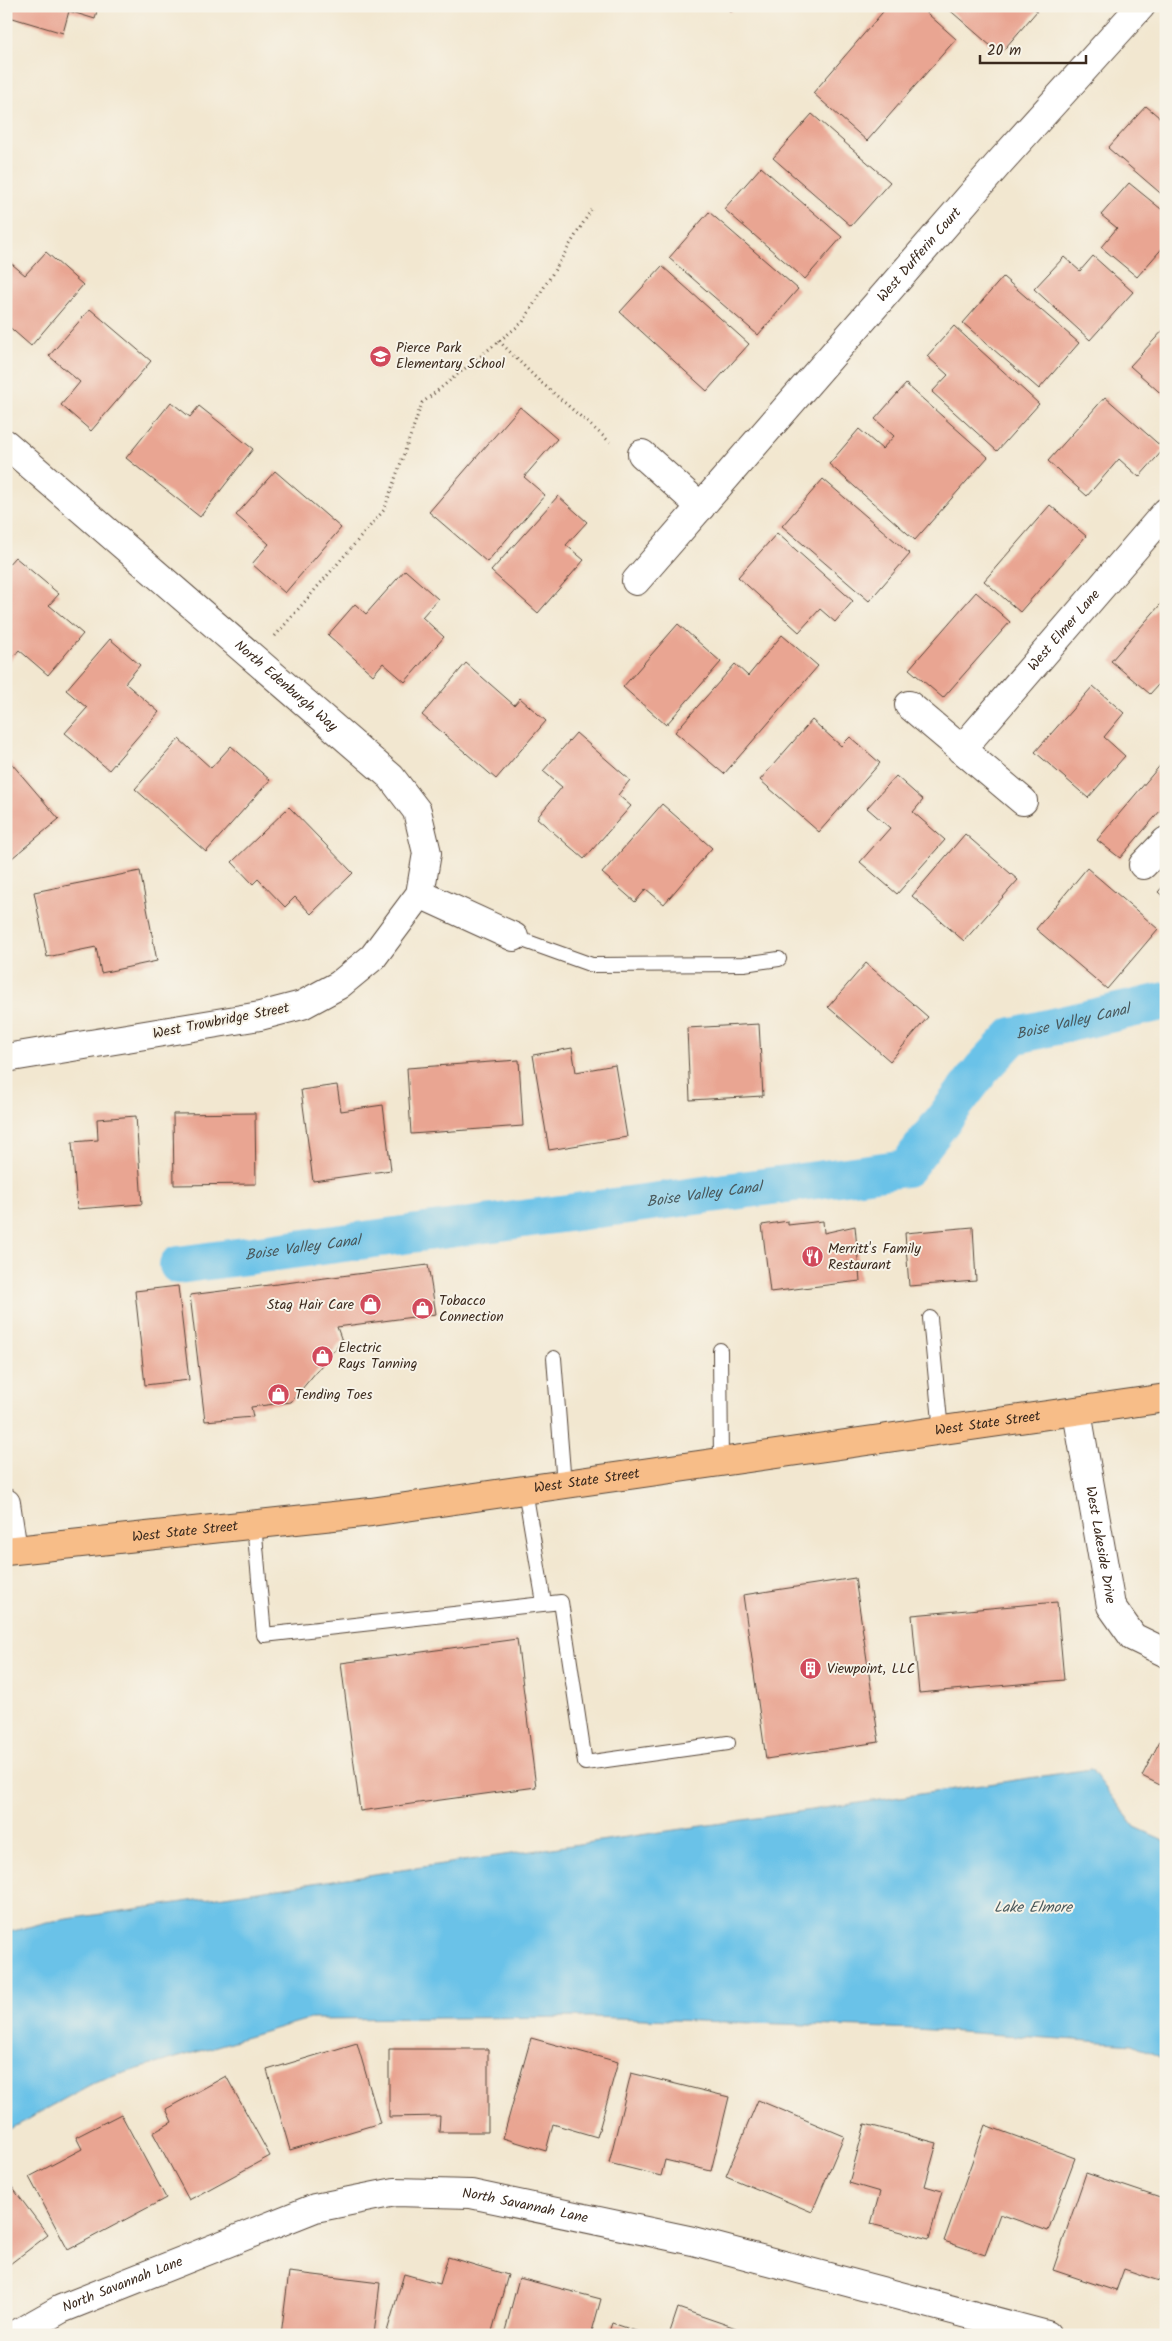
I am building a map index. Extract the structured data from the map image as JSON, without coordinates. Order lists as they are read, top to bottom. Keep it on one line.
{"streets":{"main road":["West State Street"],"street":["West Dufferin Court","West Elmer Lane","North Edenburgh Way","West Trowbridge Street","West Lakeside Drive","North Savannah Lane"]},"crossings":[["North Edenburgh Way","West Trowbridge Street"],["West State Street","West Lakeside Drive"]],"water":["Boise Valley Canal","Lake Elmore"],"places":{"school or university":["Pierce Park Elementary School"],"restaurant":["Merritt's Family Restaurant"],"shop":["Stag Hair Care","Tobacco Connection","Electric Rays Tanning","Tending Toes"],"building":["Viewpoint, LLC"]},"scale_bar":"20 m"}
